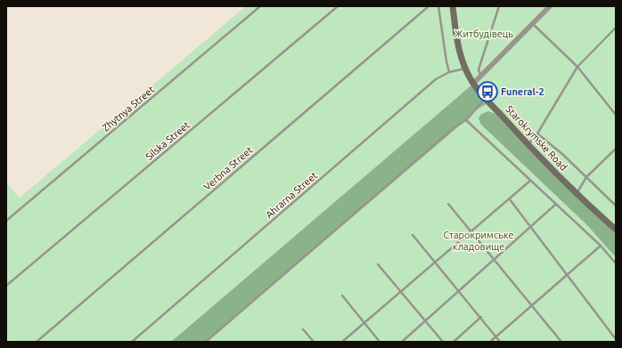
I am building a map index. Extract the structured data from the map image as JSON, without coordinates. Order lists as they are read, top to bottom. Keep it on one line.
{"streets":{"street":["Starokrymske Road"],"lane":["Zhytnya Street","Silska Street","Verbna Street","Ahrarna Street"]},"crossings":[["Starokrymske Road","Ahrarna Street"]],"parks":["Житбудівець","Старокримське кладовище"],"places":{"bus stop":["Funeral-2"]}}
